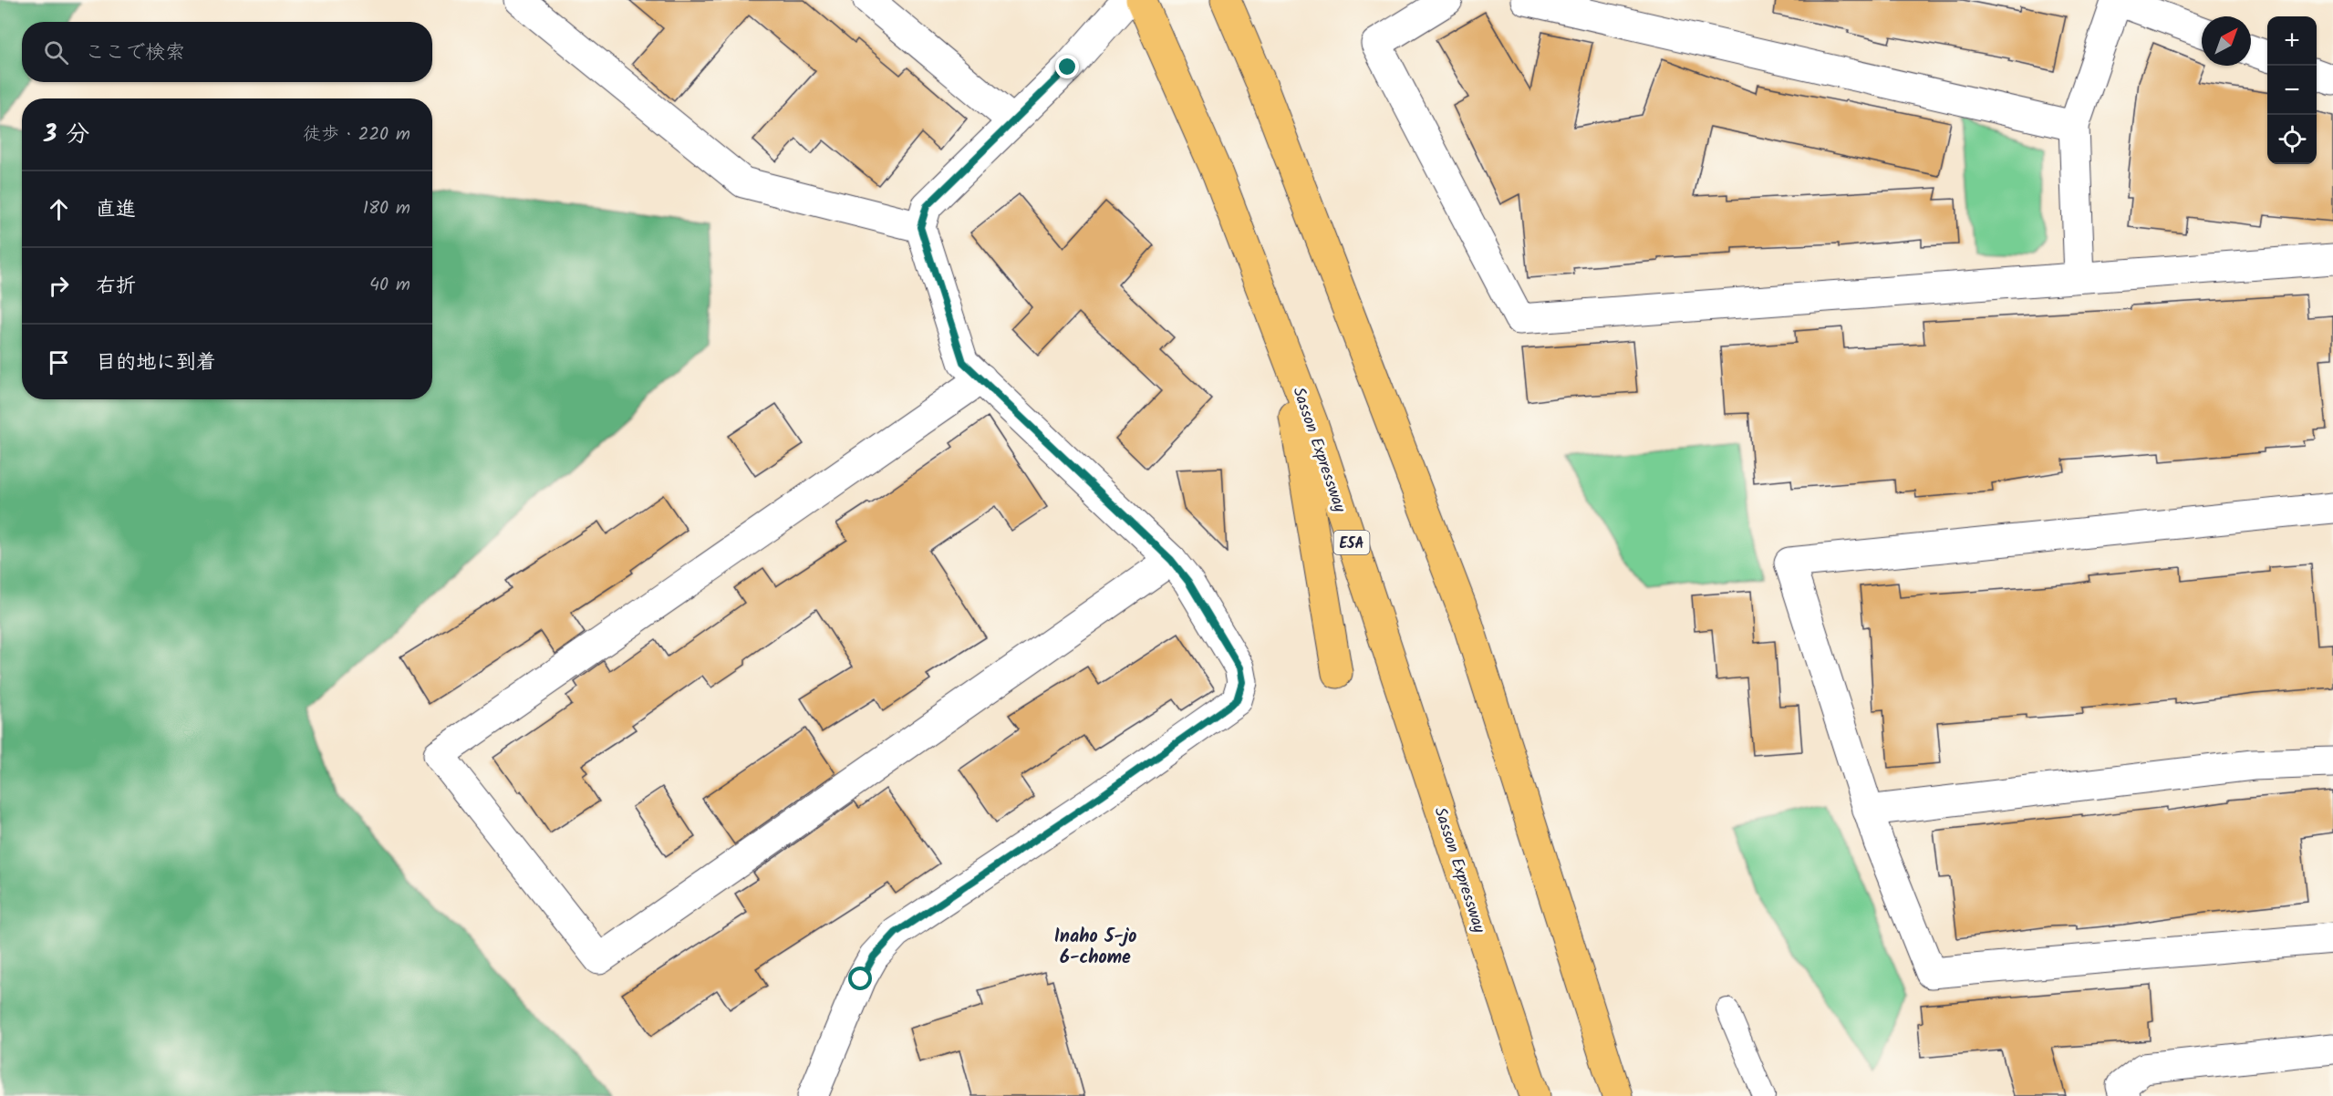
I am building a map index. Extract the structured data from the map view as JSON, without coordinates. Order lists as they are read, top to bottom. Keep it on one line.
{"streets":{"highway":["Sasson Expressway","E5A"]},"districts":["Inaho 5-jo 6-chome"],"north":"top right","page":{"map_buttons":["+","−"],"search":"ここで検索","heading":["3 分","徒歩 · 220 m"],"list":[["直進","180 m"],["右折","40 m"],"目的地に到着"]}}
